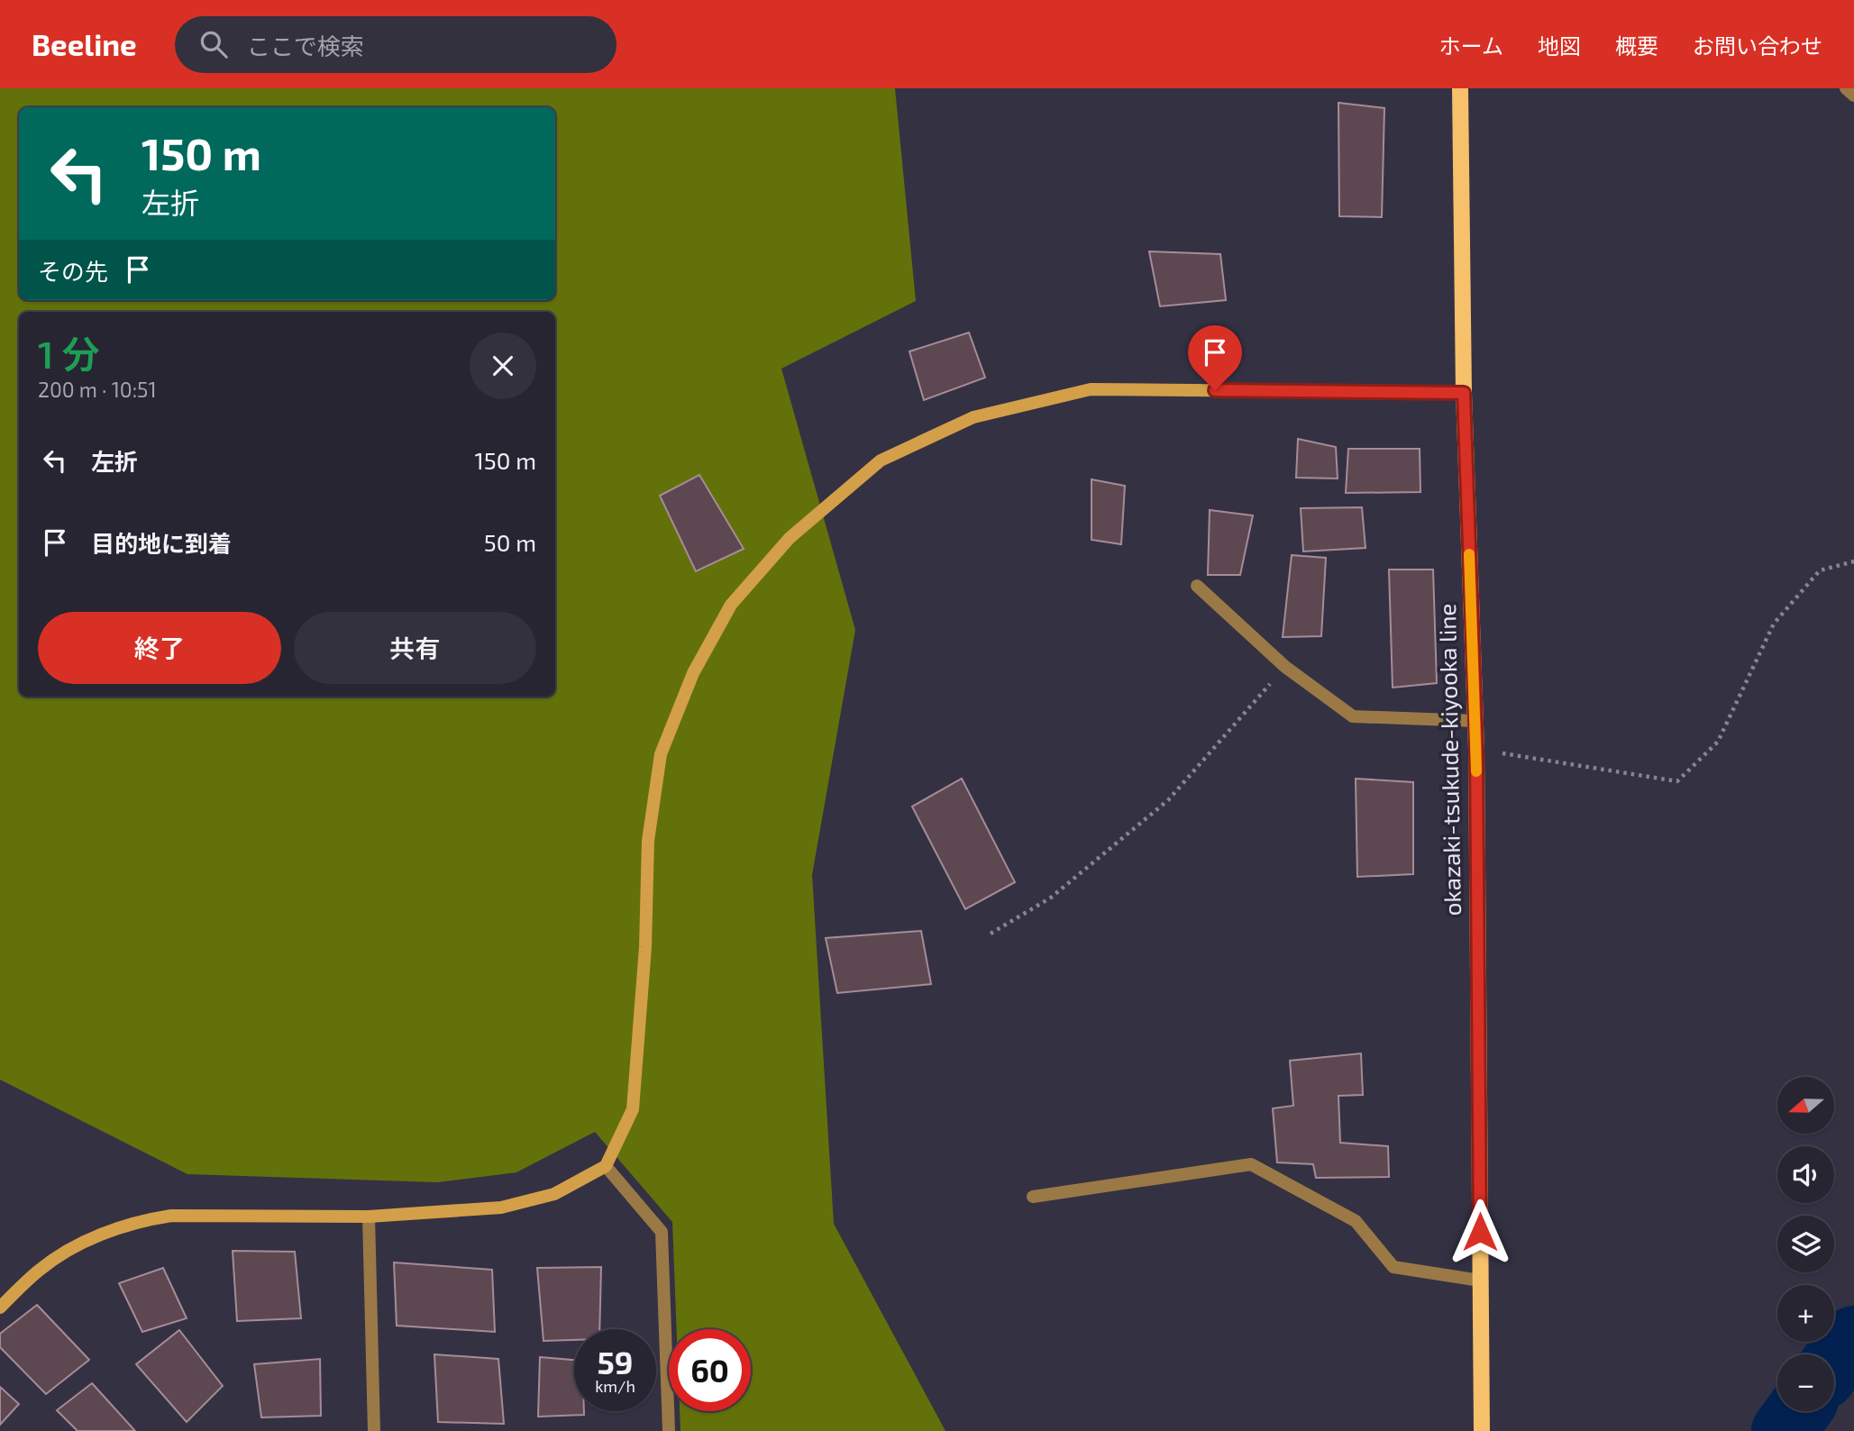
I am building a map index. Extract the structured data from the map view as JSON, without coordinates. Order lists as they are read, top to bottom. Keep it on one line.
{"streets":{"main road":["okazaki-tsukude-kiyooka line"]},"north":"left","page":{"header":"Beeline","search":"ここで検索","nav":["ホーム","地図","概要","お問い合わせ"],"turn":["150 m","左折"],"then":"その先","heading":["1 分","200 m · 10:51"],"list":[{"name":"左折","value":"150 m"},{"name":"目的地に到着","value":"50 m"}],"buttons":["終了","共有"],"map_buttons":["+","−"],"speed":"59 km/h","limit":"60"}}
